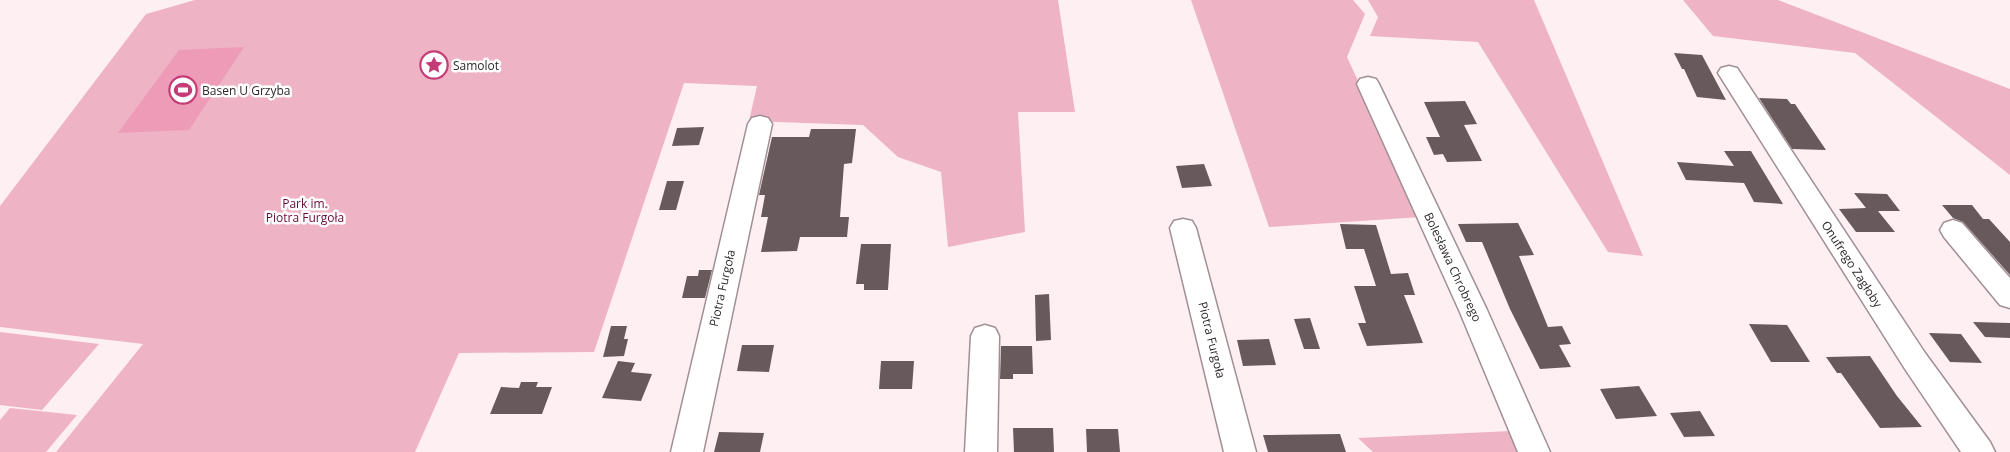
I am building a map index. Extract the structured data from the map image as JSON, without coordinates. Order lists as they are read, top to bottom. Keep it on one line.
{"streets":{"street":["Onufrego Zagłoby","Bolesława Chrobrego","Piotra Furgoła"]},"parks":["Park im. Piotra Furgoła"],"places":{"place":["Samolot"],"sports":["Basen U Grzyba"]}}
